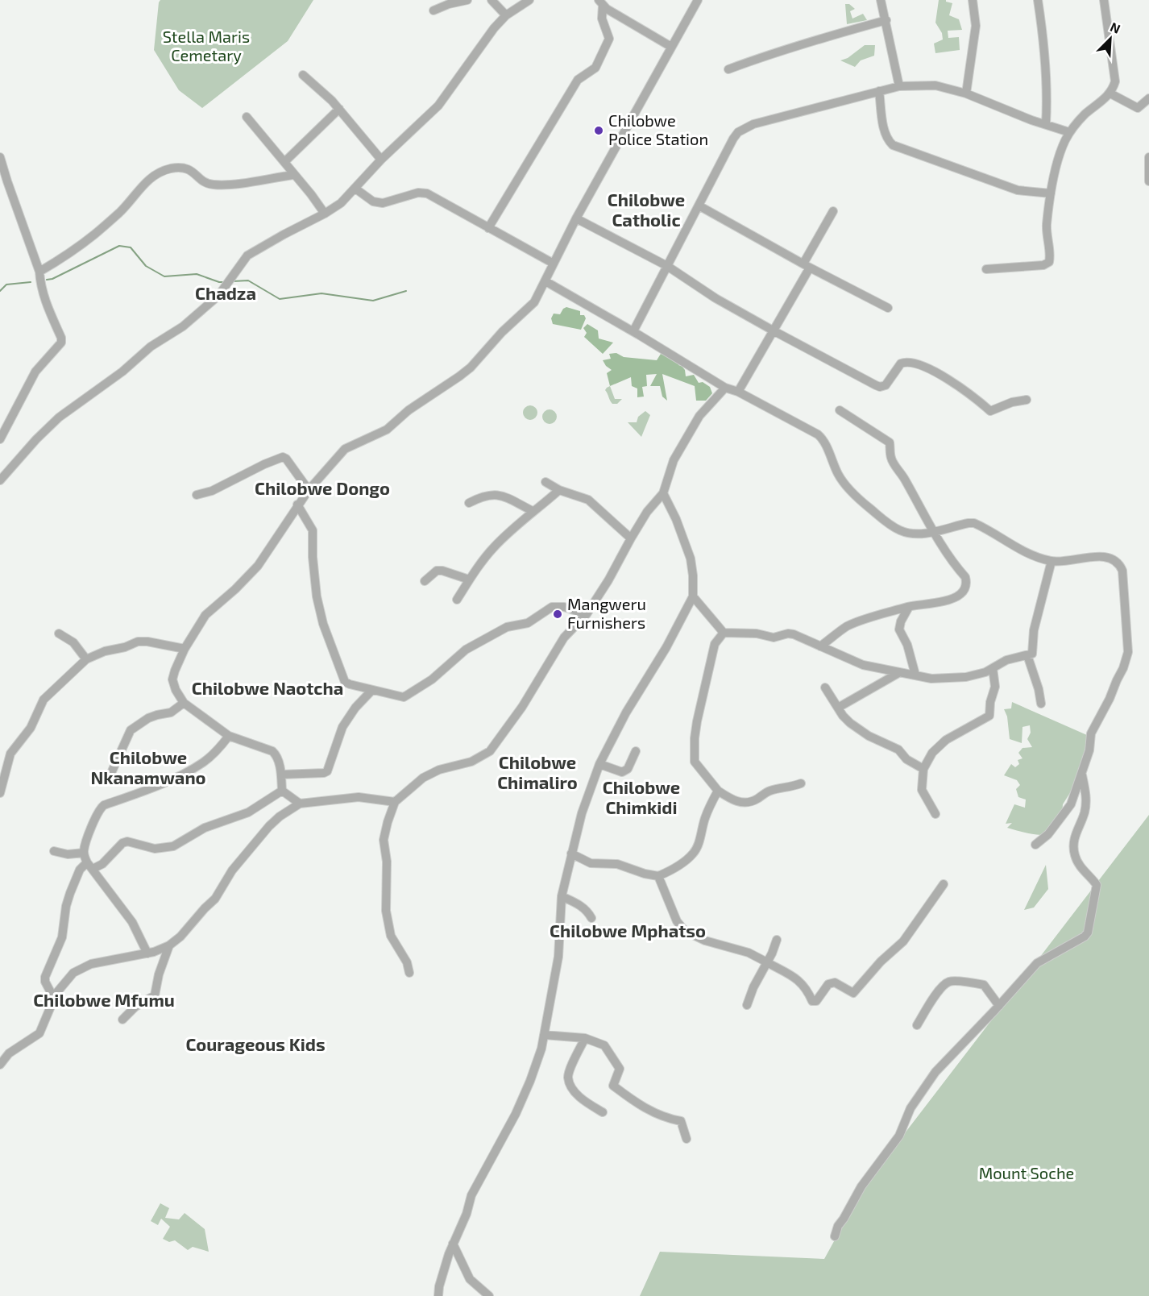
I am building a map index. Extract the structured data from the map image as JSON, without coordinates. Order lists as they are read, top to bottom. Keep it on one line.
{"districts":["Chilobwe Catholic","Chadza","Chilobwe Dongo","Chilobwe Naotcha","Chilobwe Nkanamwano","Chilobwe Chimaliro","Chilobwe Chimkidi","Chilobwe Mphatso","Chilobwe Mfumu","Courageous Kids"],"parks":["Stella Maris Cemetary","Mount Soche"],"places":["Chilobwe Police Station","Mangweru Furnishers"],"north":"top right"}
